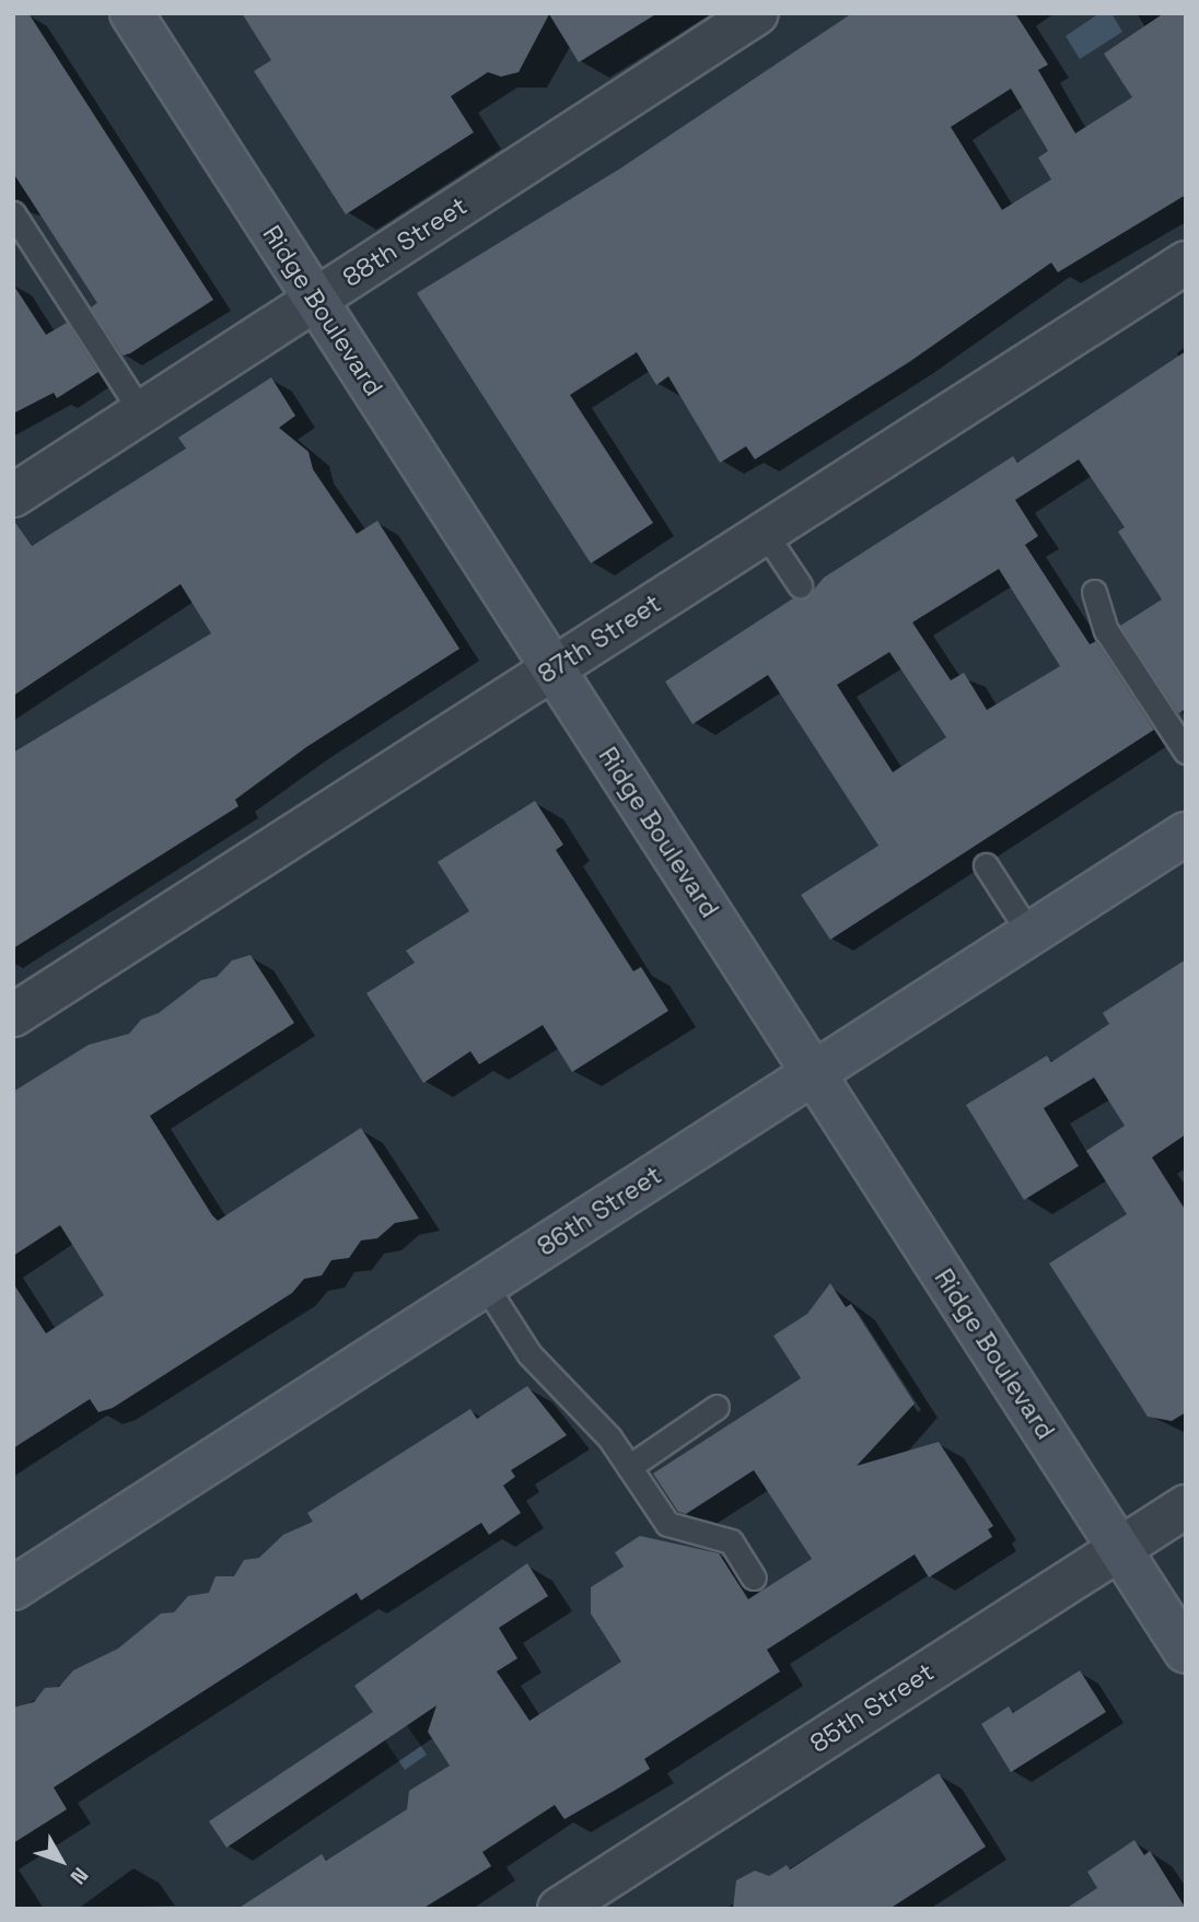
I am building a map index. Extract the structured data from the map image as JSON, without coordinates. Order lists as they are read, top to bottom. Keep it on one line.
{"streets":{"street":["88th Street","Ridge Boulevard","87th Street","86th Street","85th Street"]},"crossings":[["88th Street","Ridge Boulevard"],["Ridge Boulevard","87th Street"],["Ridge Boulevard","86th Street"],["Ridge Boulevard","85th Street"]],"north":"bottom right"}
